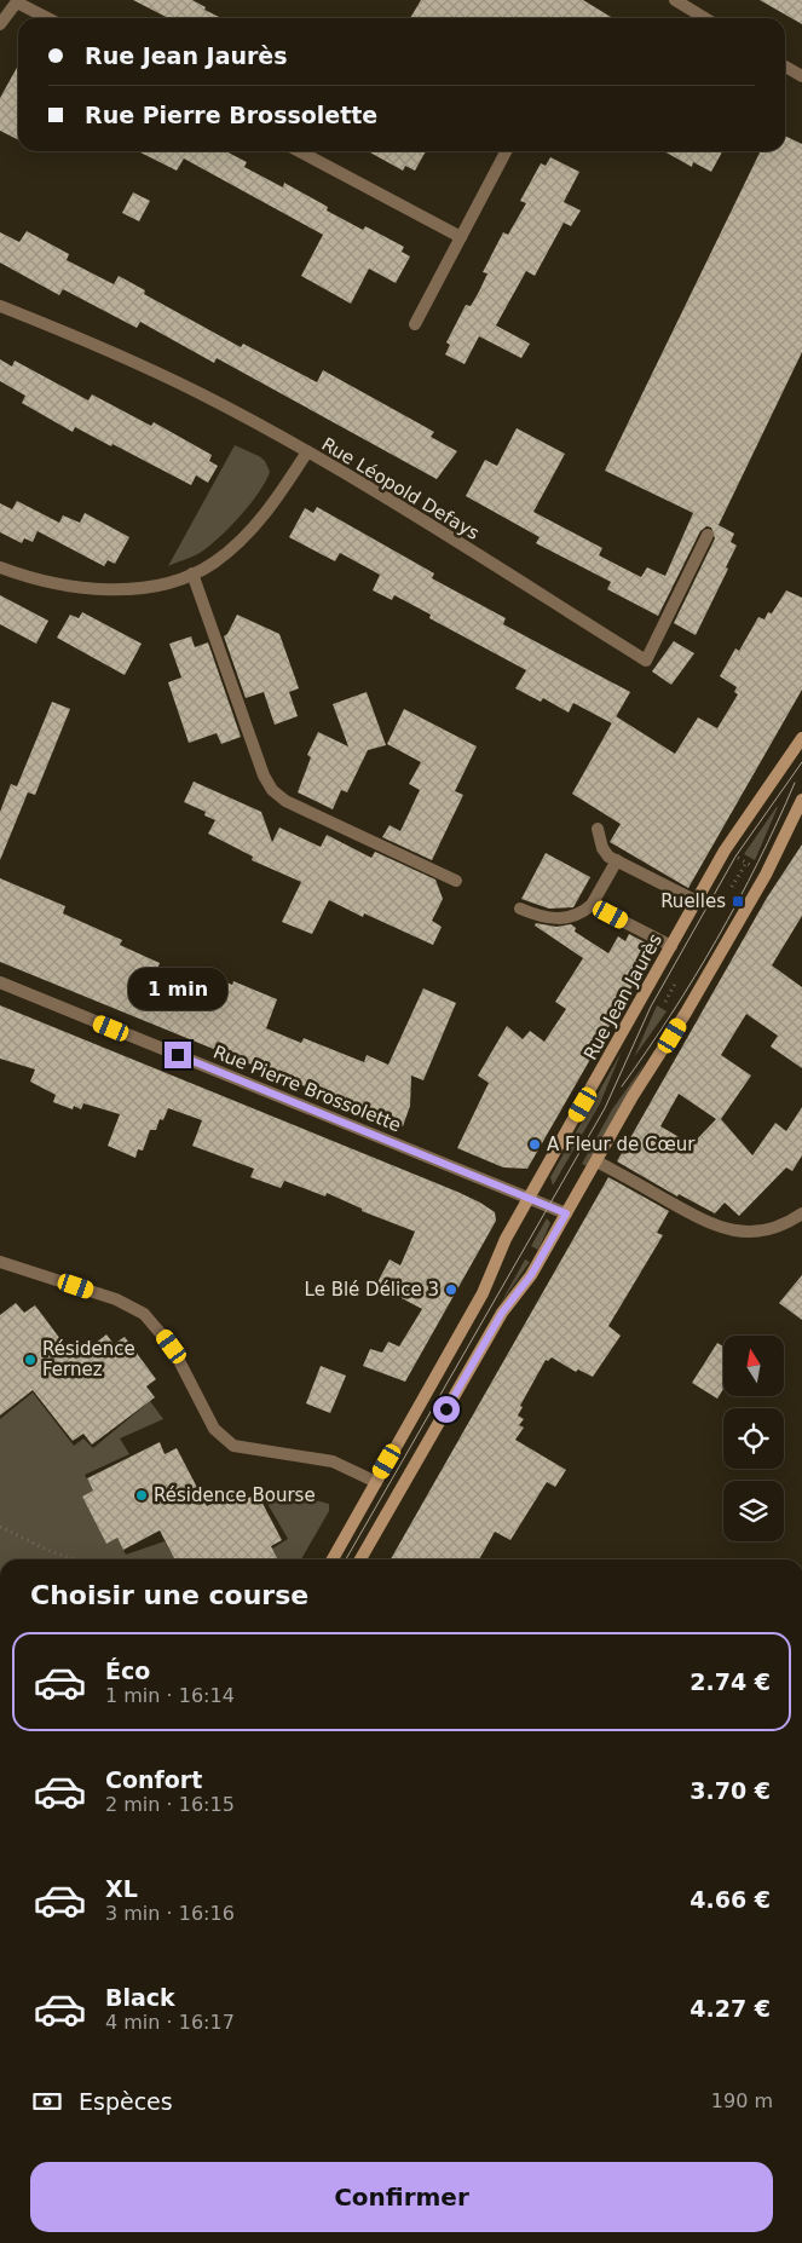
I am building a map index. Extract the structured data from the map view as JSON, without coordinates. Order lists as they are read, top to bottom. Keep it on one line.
{"streets":{"main road":["Rue Jean Jaurès"],"street":["Rue Léopold Defays","Rue Pierre Brossolette"]},"crossings":[["Rue Jean Jaurès","Rue Pierre Brossolette"]],"places":{"transit":["Ruelles"],"other":["A Fleur de Cœur","Le Blé Délice 3","Résidence Fernez","Résidence Bourse"]},"north":"top","page":{"banner":["Rue Jean Jaurès","Rue Pierre Brossolette"],"bubble":"1 min","heading":"Choisir une course","list":[{"name":"Éco","note":"1 min · 16:14","value":"2.74 €"},{"name":"Confort","note":"2 min · 16:15","value":"3.70 €"},{"name":"XL","note":"3 min · 16:16","value":"4.66 €"},{"name":"Black","note":"4 min · 16:17","value":"4.27 €"}],"pay":["Espèces","190 m"],"buttons":"Confirmer"}}
